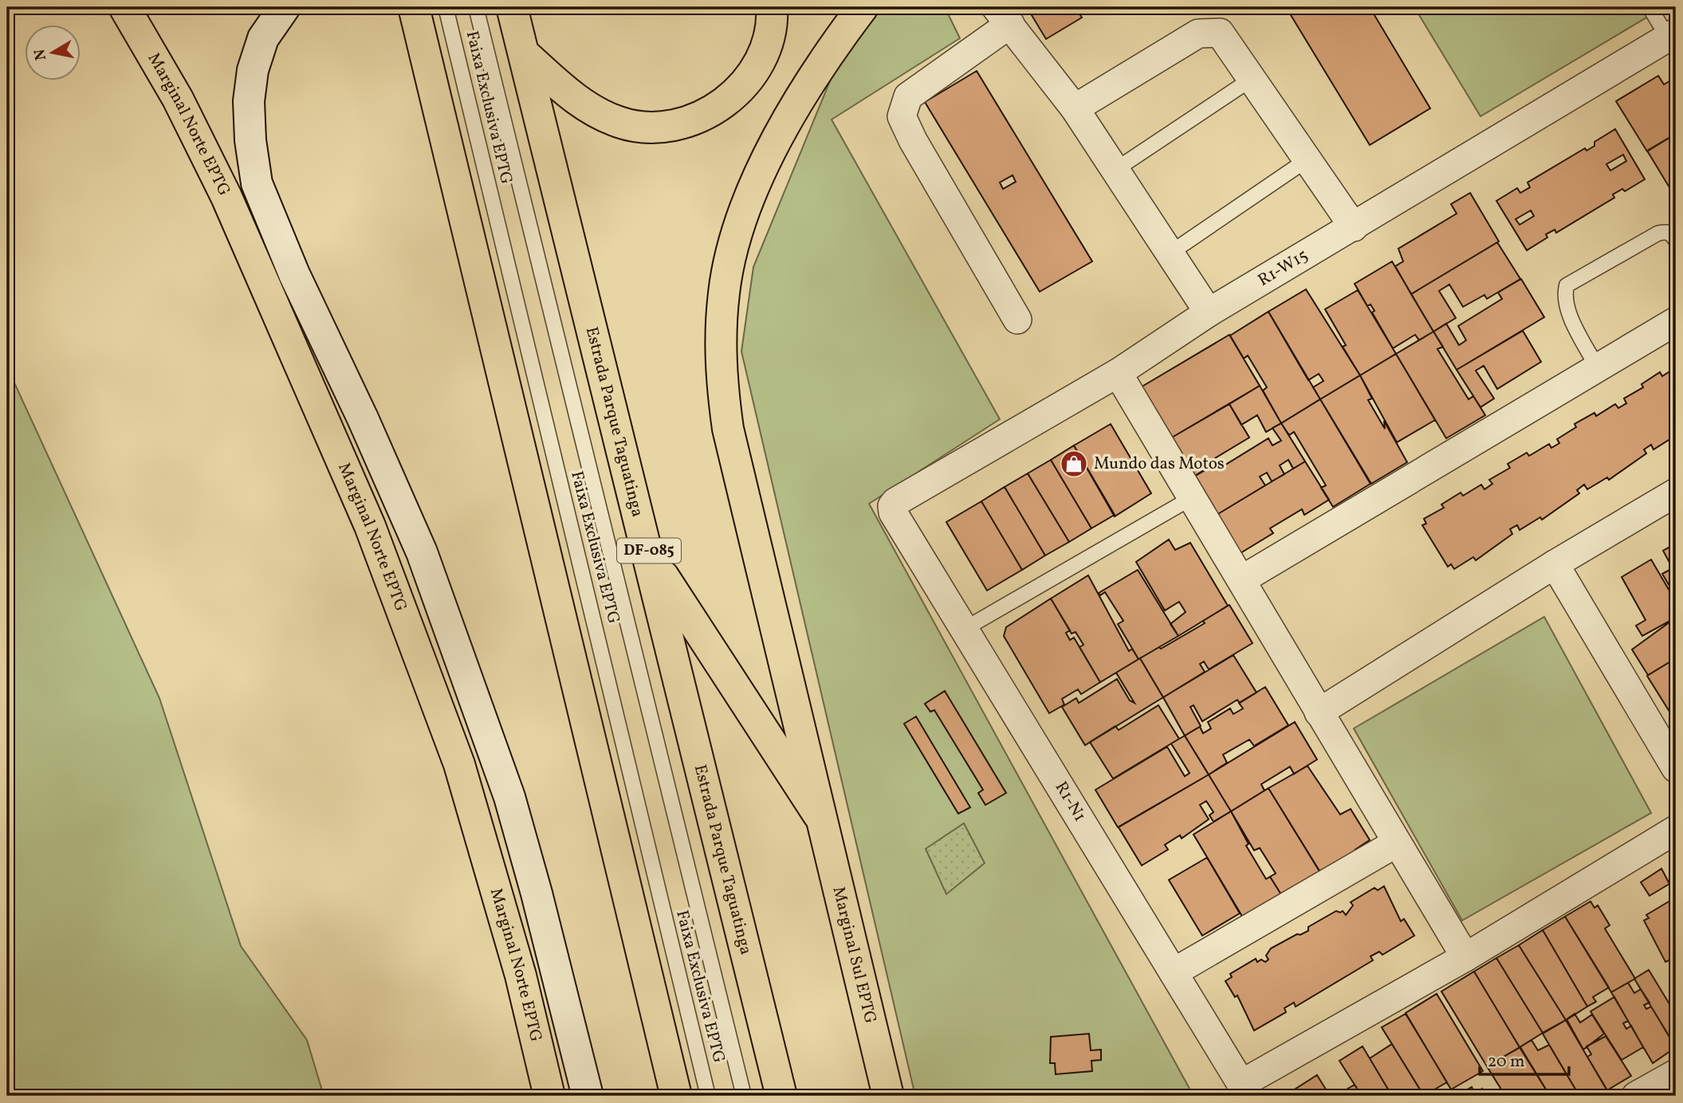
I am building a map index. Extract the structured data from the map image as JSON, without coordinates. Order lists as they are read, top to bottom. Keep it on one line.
{"streets":{"main road":["Marginal Norte EPTG","Estrada Parque Taguatinga","DF-085","Marginal Sul EPTG"],"street":["R1-W15","R1-N1"],"lane":["Faixa Exclusiva EPTG"]},"crossings":[["R1-W15","R1-N1"]],"places":{"shop":["Mundo das Motos"]},"scale_bar":"20 m","north":"left"}
